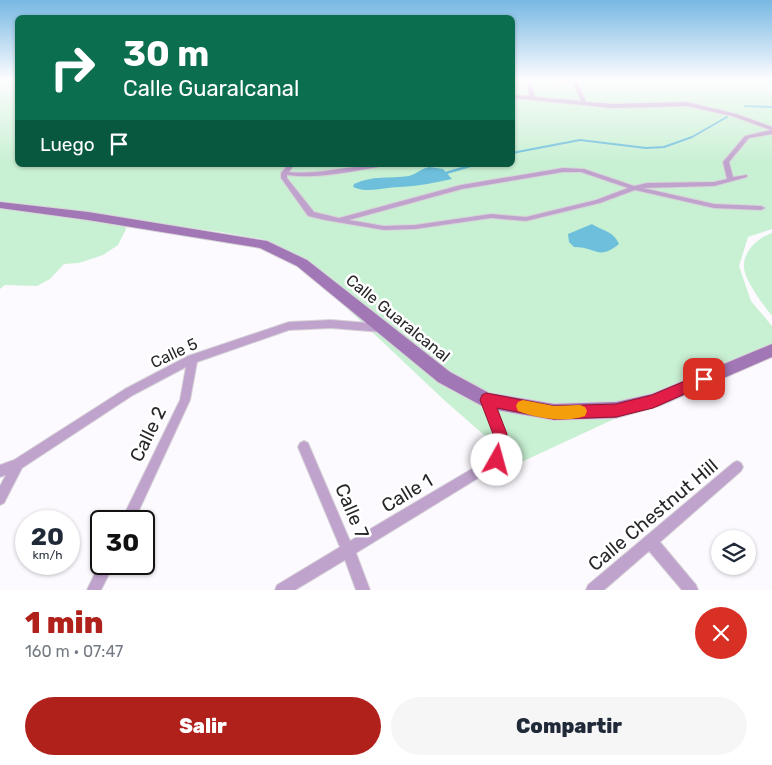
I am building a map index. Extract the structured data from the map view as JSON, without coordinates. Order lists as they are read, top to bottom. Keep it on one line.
{"streets":{"street":["Calle Guaralcanal","Calle 5","Calle 2","Calle 1","Calle 7","Calle Chestnut Hill"]},"crossings":[["Calle Guaralcanal","Calle 5"],["Calle Guaralcanal","Calle 1"],["Calle 5","Calle 2"],["Calle 1","Calle 7"]],"page":{"turn":["30 m","Calle Guaralcanal"],"then":"Luego","speed":"20 km/h","limit":"30","heading":["1 min","160 m · 07:47"],"buttons":["Salir","Compartir"]}}
